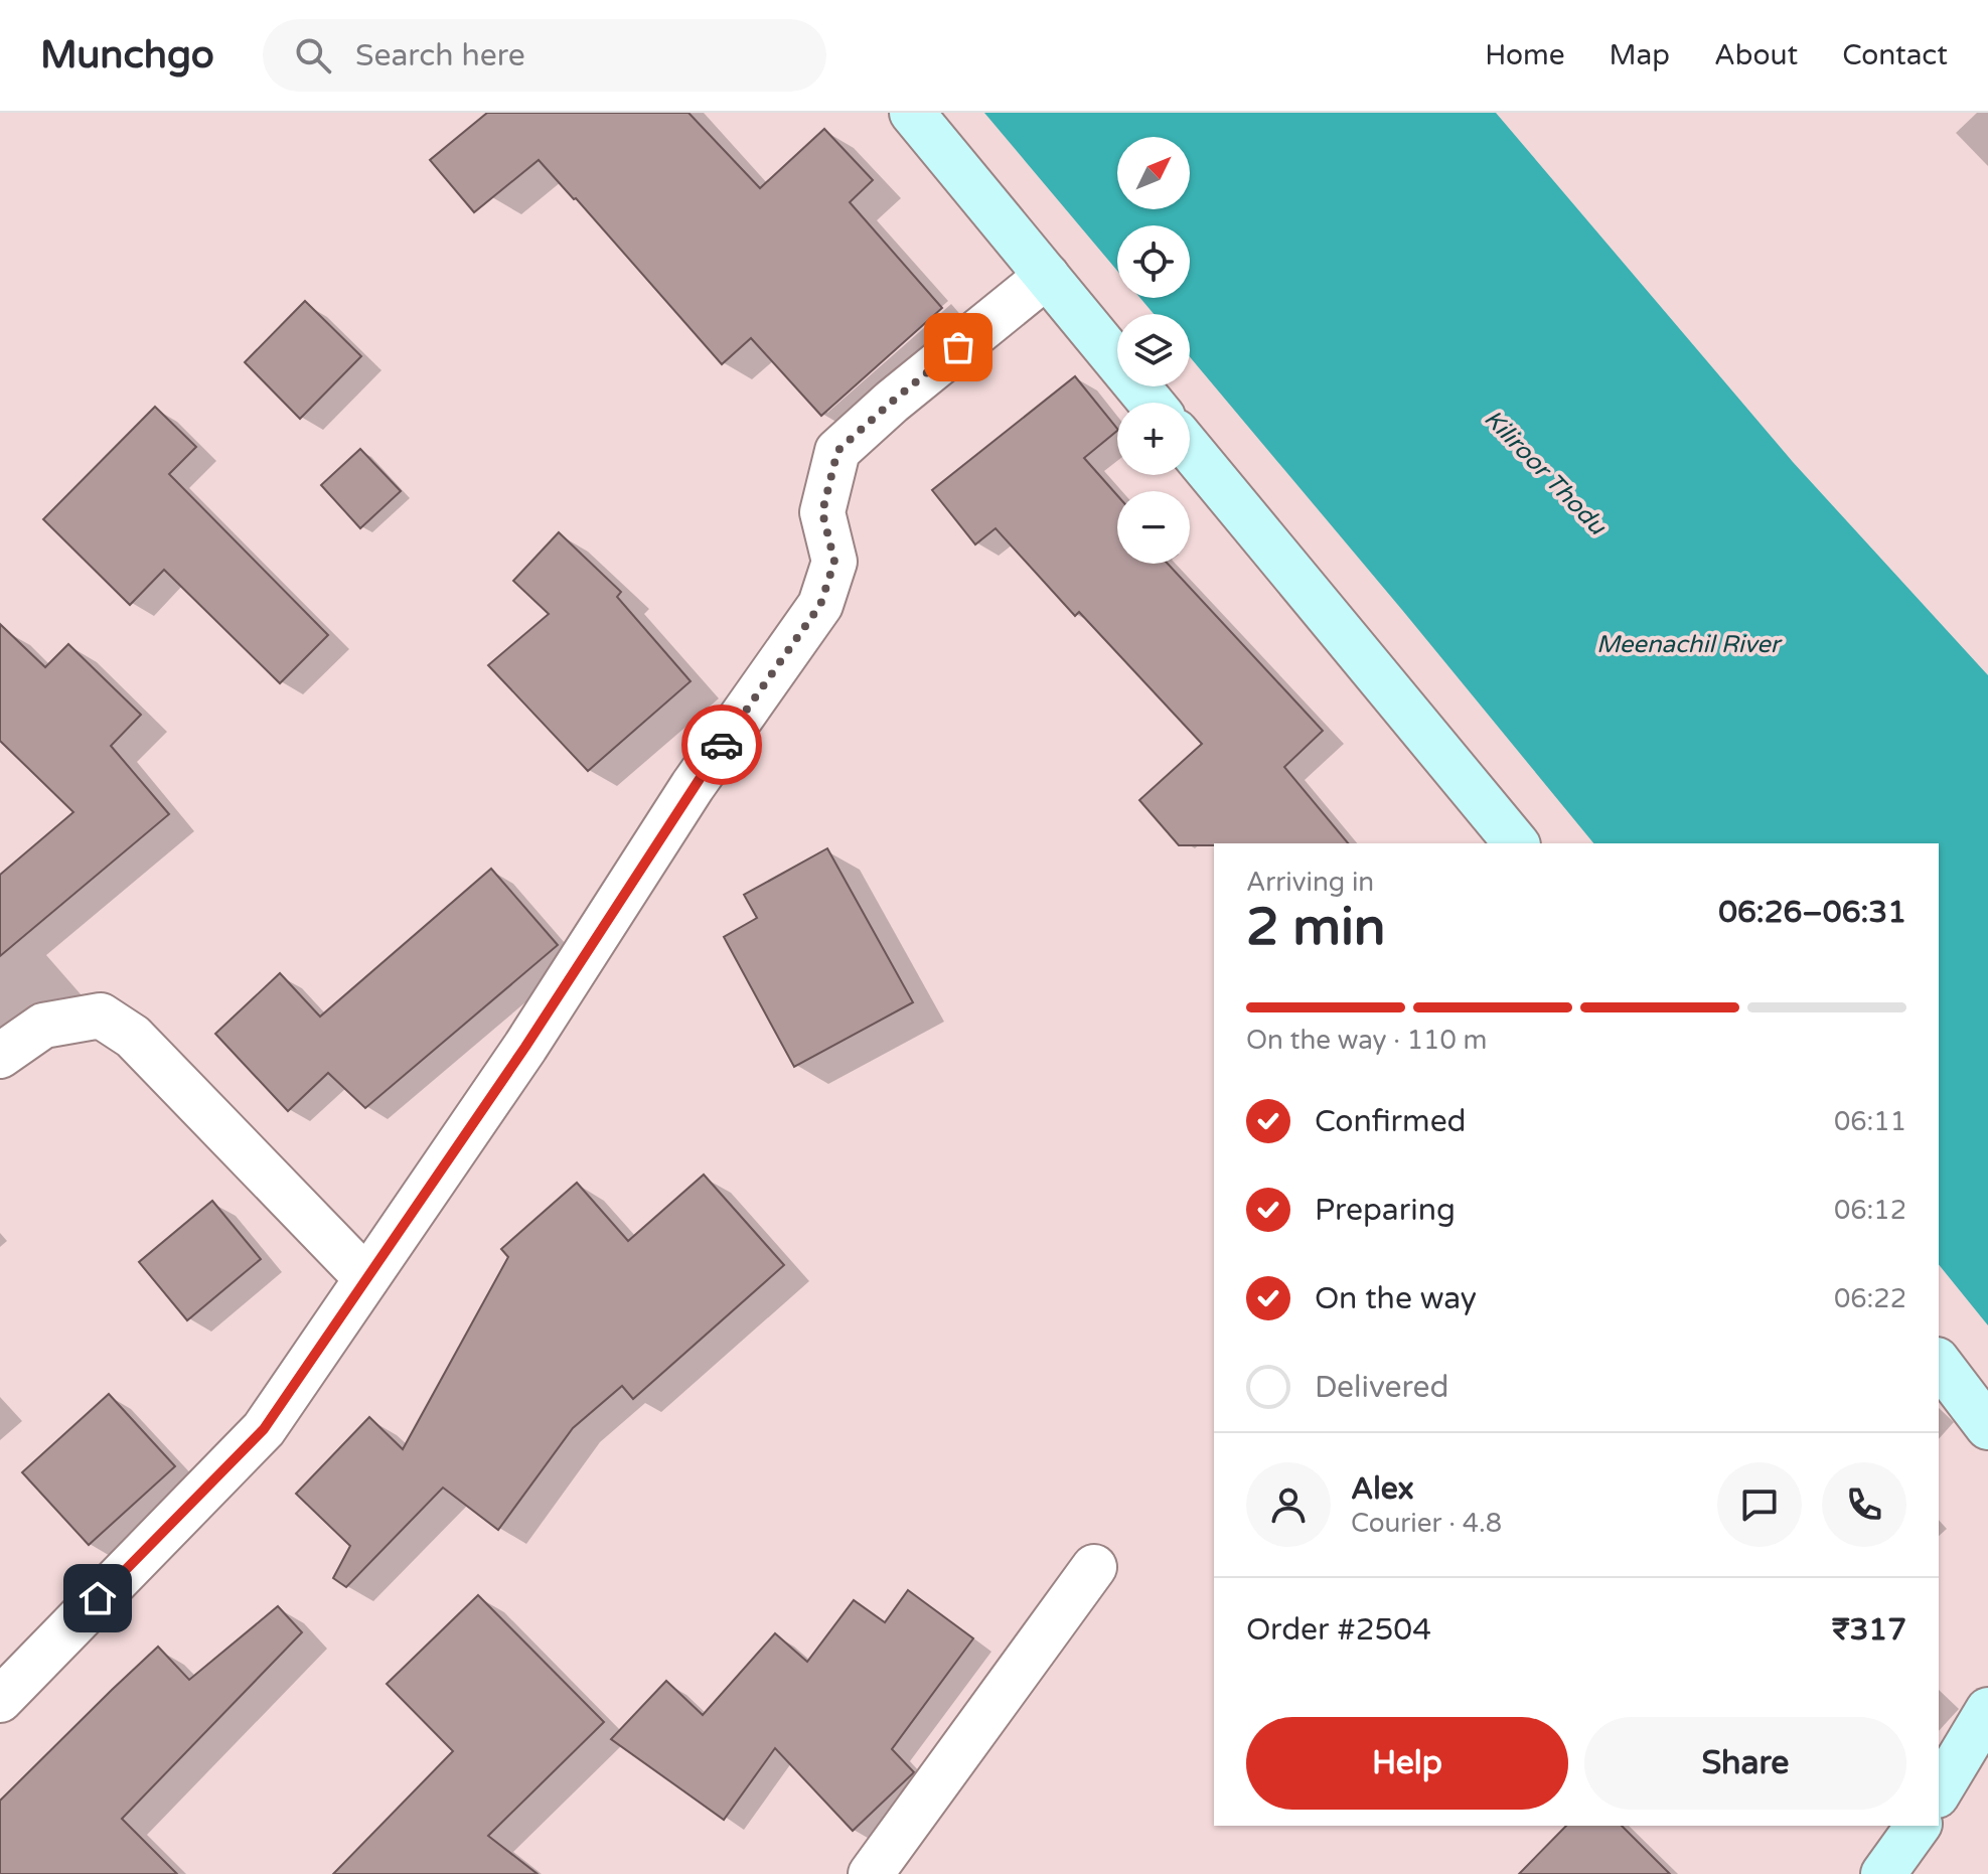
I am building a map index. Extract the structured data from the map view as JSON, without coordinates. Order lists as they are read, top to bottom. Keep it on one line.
{"water":["Kiliroor Thodu","Meenachil River"],"north":"top right","page":{"header":"Munchgo","search":"Search here","nav":["Home","Map","About","Contact"],"map_buttons":["+","−"],"heading":["2 min","Arriving in","06:26–06:31"],"panel":["Alex","Courier · 4.8","Order #2504","₹317"],"bar":"On the way · 110 m","list":[["Confirmed","06:11"],["Preparing","06:12"],["On the way","06:22"],"Delivered"],"buttons":["Help","Share"]}}
